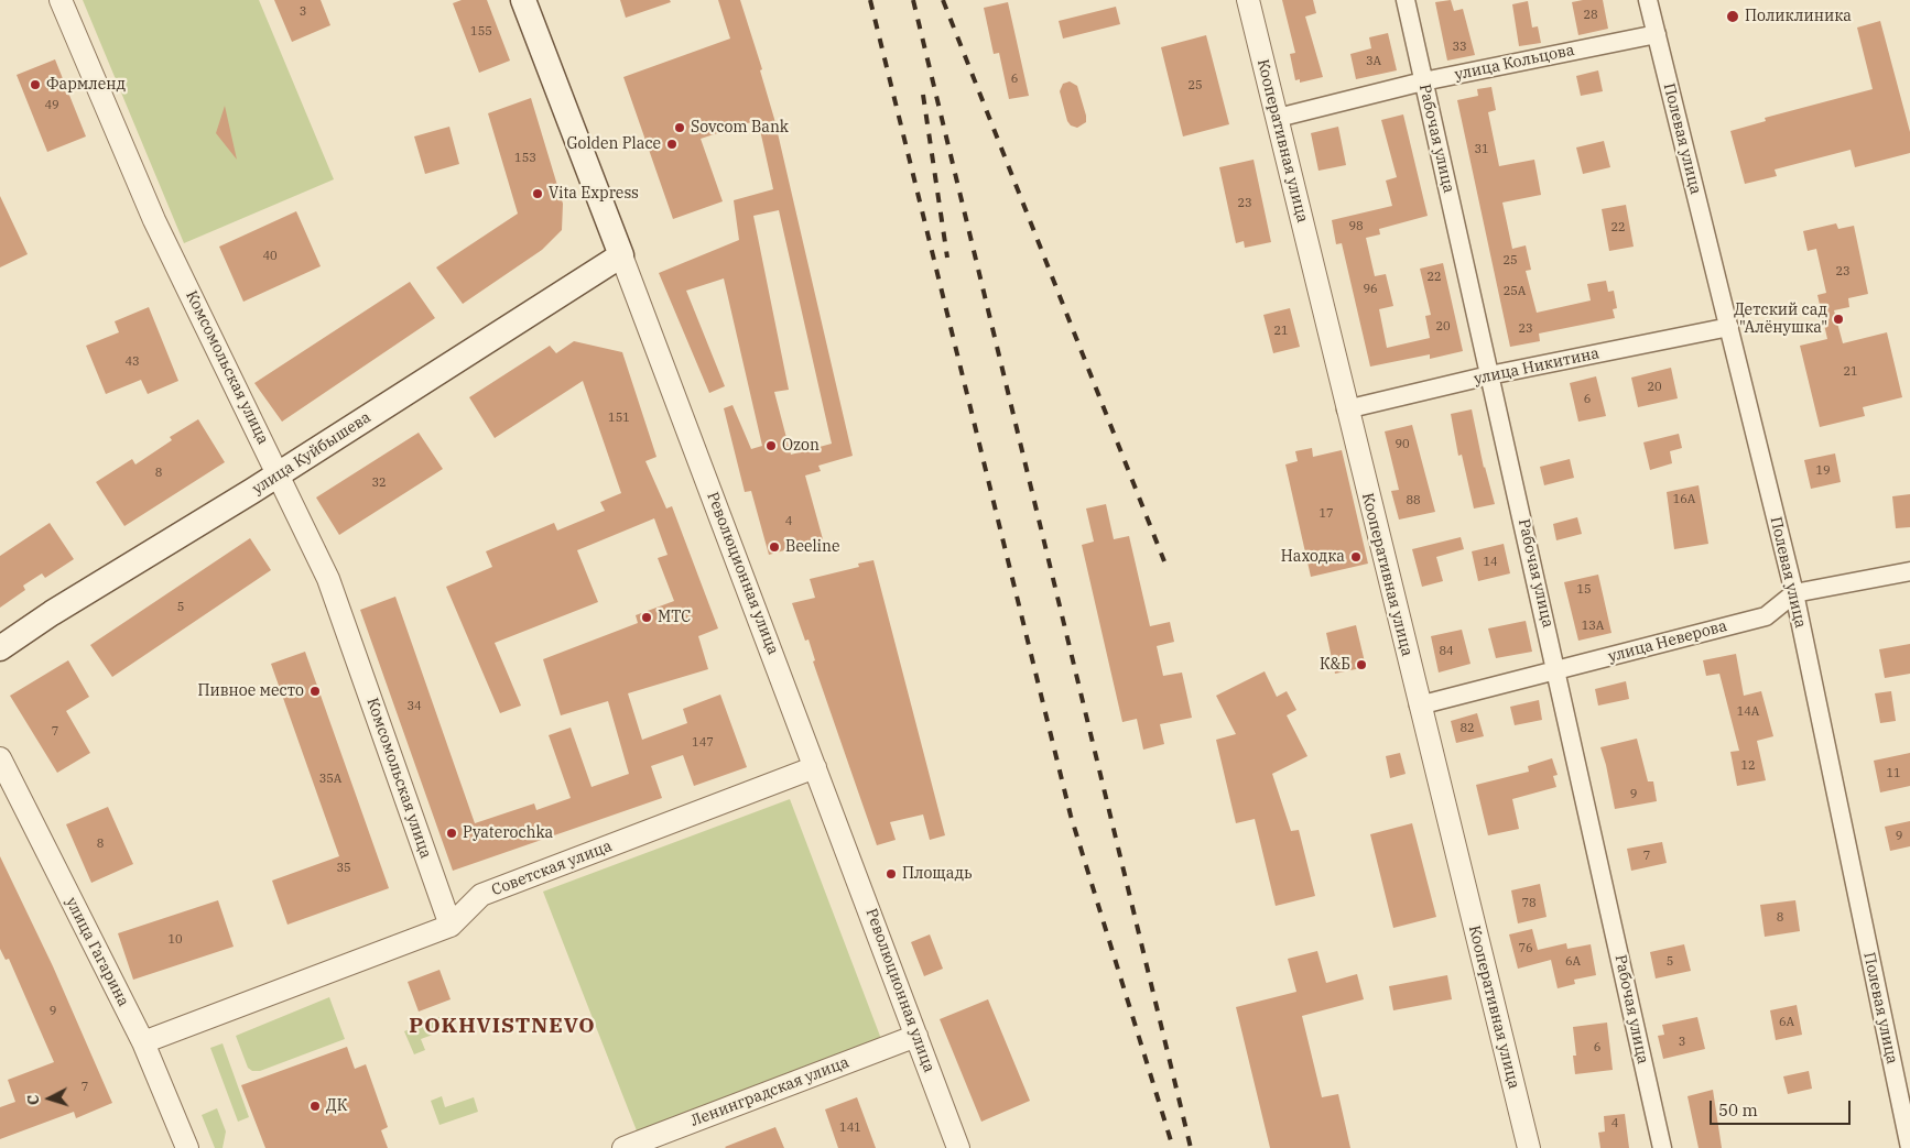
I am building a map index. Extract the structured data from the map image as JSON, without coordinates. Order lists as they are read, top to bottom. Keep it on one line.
{"streets":{"main road":["улица Куйбышева","Революционная улица"],"street":["улица Кольцова","Рабочая улица","Полевая улица","Кооперативная улица","улица Никитина","Комсомольская улица","улица Неверова","Советская улица","улица Гагарина","Ленинградская улица"]},"crossings":[["улица Кольцова","Рабочая улица"],["улица Кольцова","Полевая улица"],["улица Кольцова","Кооперативная улица"],["Рабочая улица","улица Никитина"],["Рабочая улица","улица Неверова"],["Полевая улица","улица Никитина"],["Полевая улица","улица Неверова"],["Кооперативная улица","улица Никитина"],["Кооперативная улица","улица Неверова"],["Комсомольская улица","улица Куйбышева"],["Комсомольская улица","Советская улица"],["улица Куйбышева","Революционная улица"],["Революционная улица","Советская улица"],["Революционная улица","Ленинградская улица"],["Советская улица","улица Гагарина"]],"districts":["POKHVISTNEVO"],"places":["Поликлиника","Фармленд","Sovcom Bank","Golden Place","Vita Express","Детский сад \"Алёнушка\"","Ozon","Beeline","Находка","МТС","К&Б","Пивное место","Pyaterochka","Площадь","ДК"],"house_numbers":["3","28","155","33","3А","6","25","49","31","153","23","98","22","40","25","23","22","96","25А","20","23","21","43","21","20","6","151","90","19","8","32","16А","88","17","4","14","15","5","13А","84","34","14А","82","7","147","12","11","35А","9","9","8","7","35","78","8","10","76","6А","5","9","6А","3","6","7","4","141"],"scale_bar":"50 m","north":"left"}
